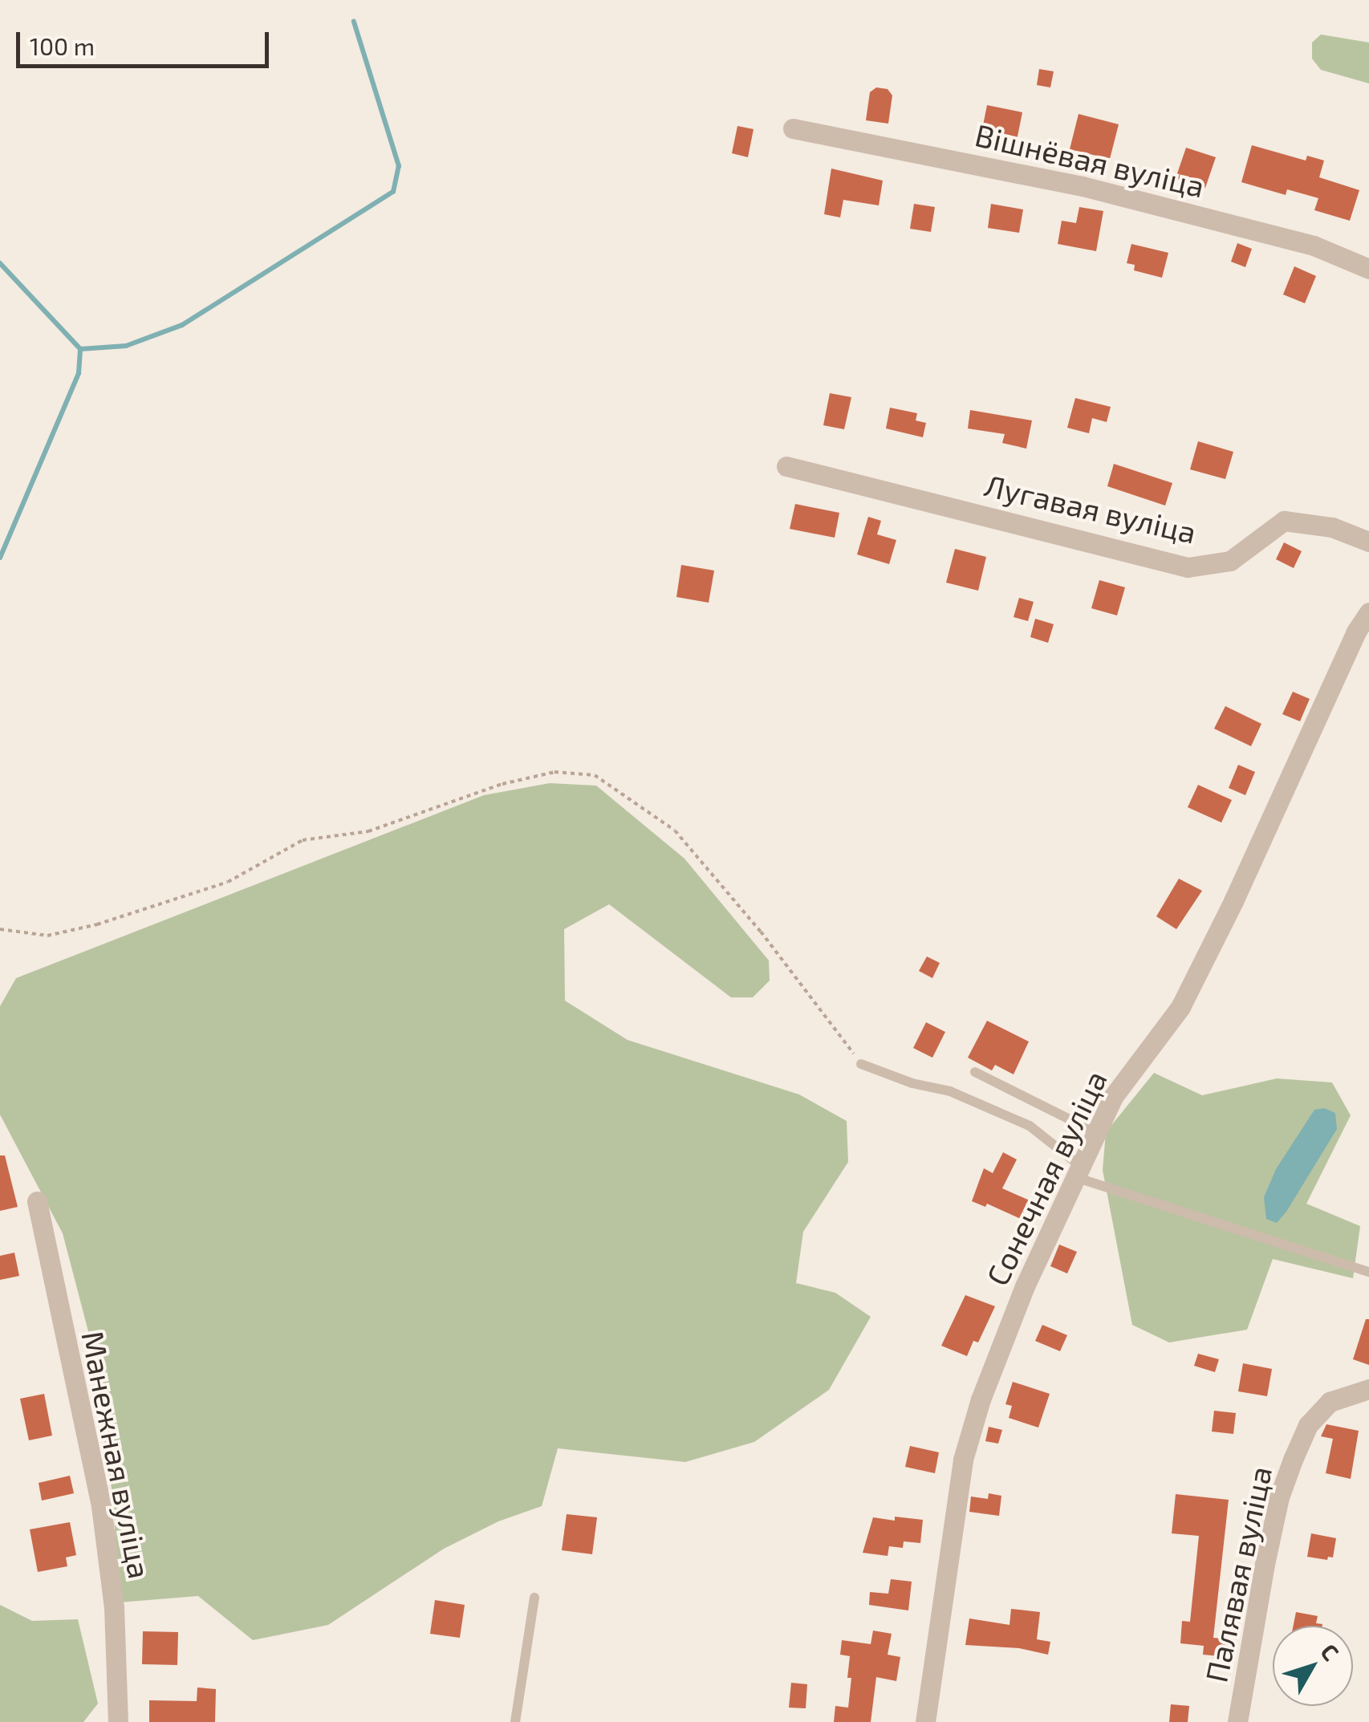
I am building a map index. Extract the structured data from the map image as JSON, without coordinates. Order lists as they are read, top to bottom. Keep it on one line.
{"streets":{"street":["Вішнёвая вуліца","Лугавая вуліца","Сонечная вуліца","Манежная вуліца","Палявая вуліца"]},"scale_bar":"100 m","north":"top right"}
